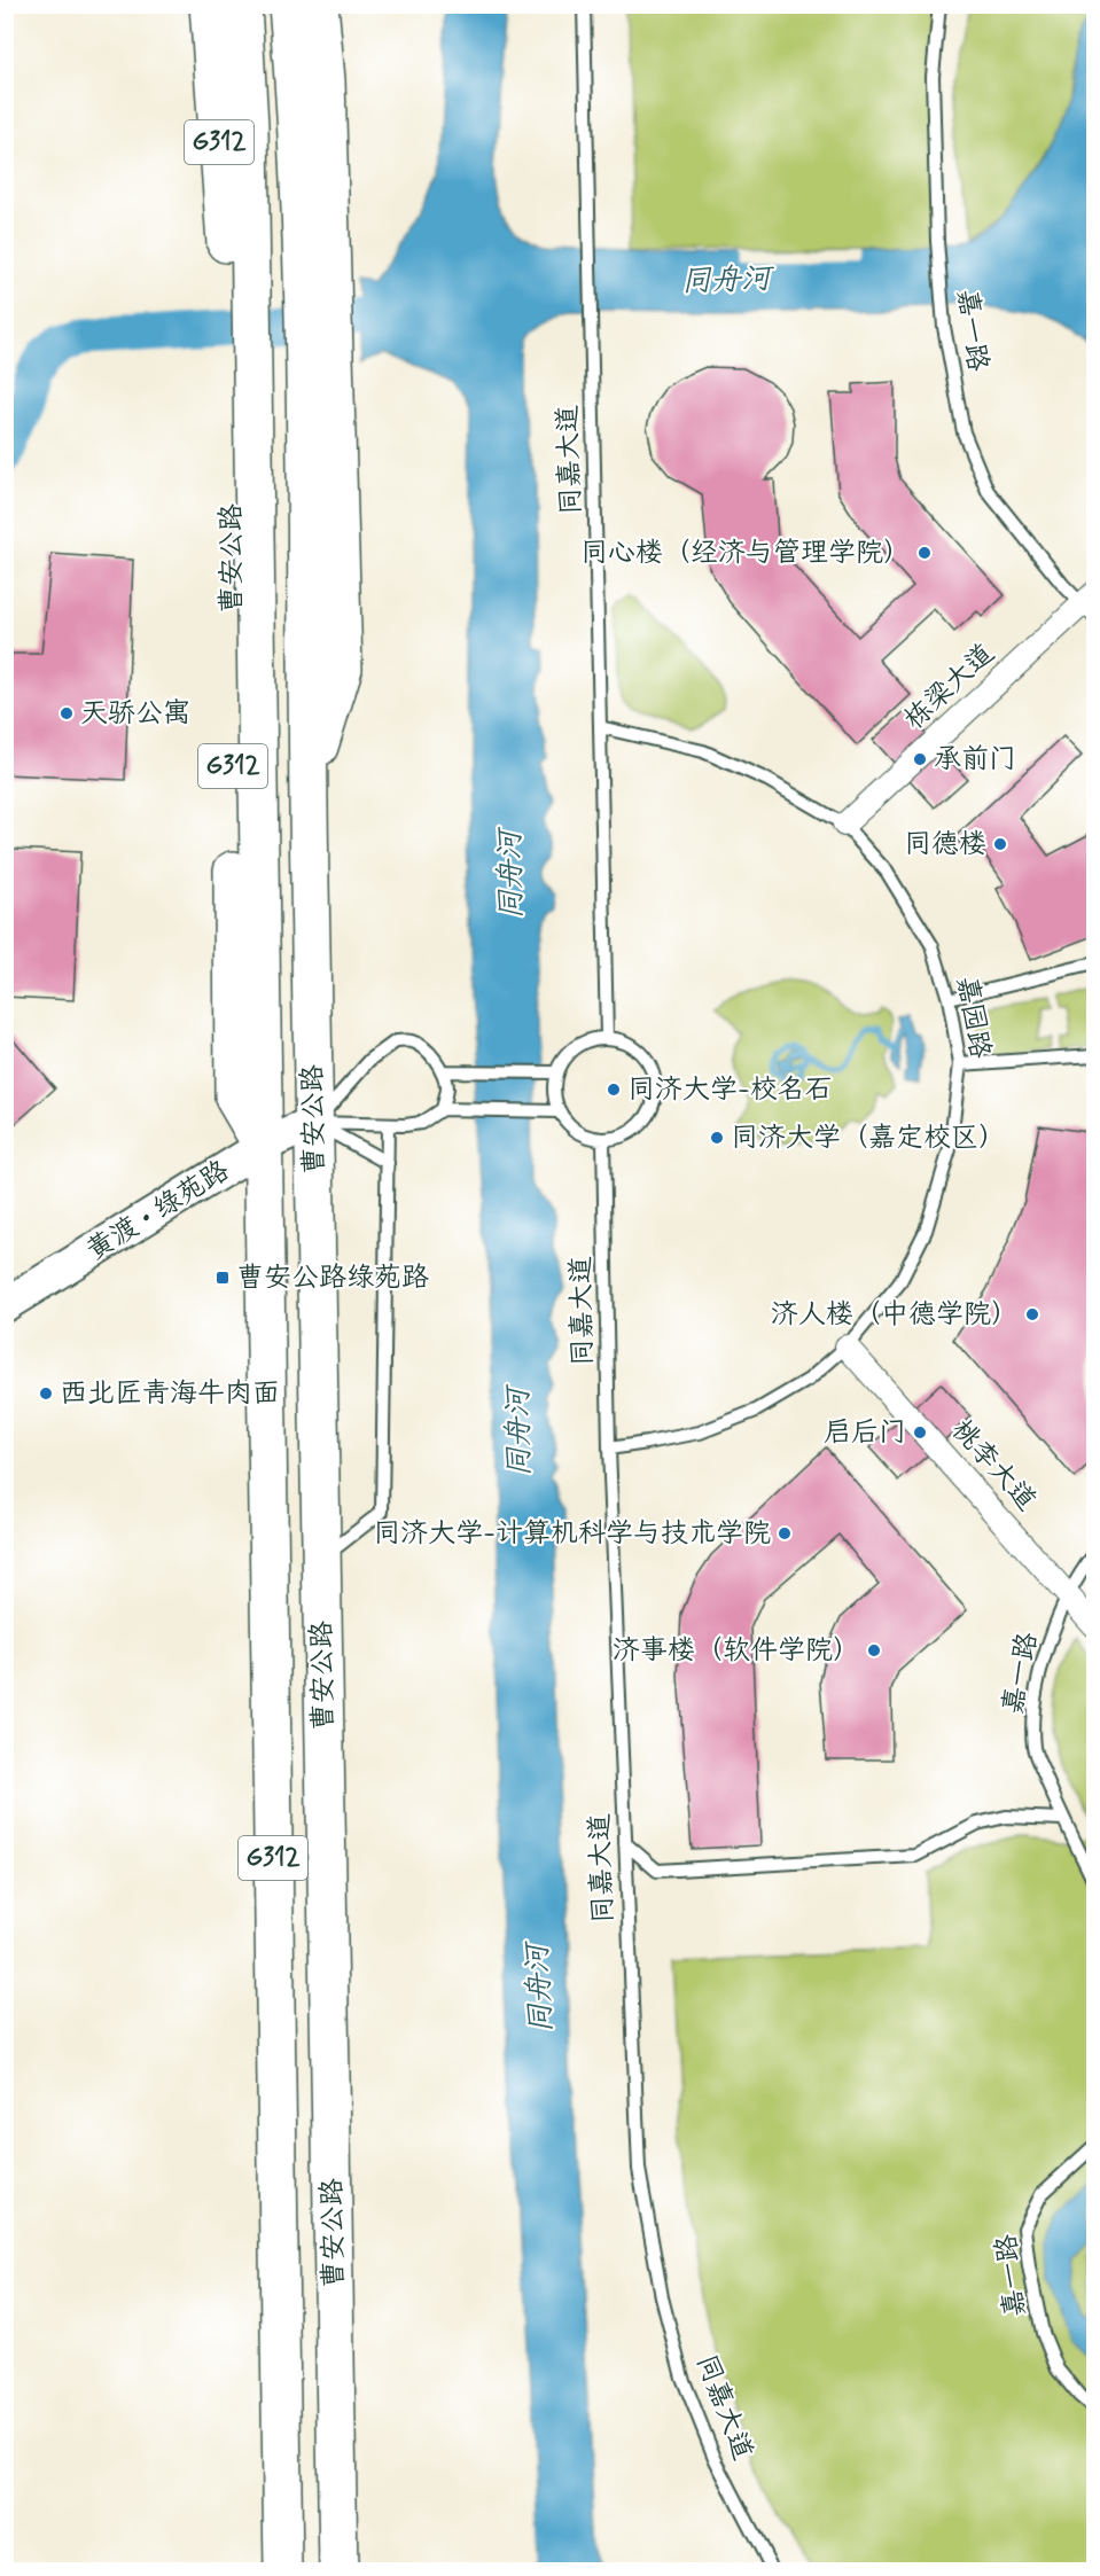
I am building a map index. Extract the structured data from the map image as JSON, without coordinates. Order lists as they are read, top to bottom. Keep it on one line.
{"streets":{"highway":["G312","曹安公路"],"street":["栋梁大道","黄渡 • 绿苑路","桃李大道"],"lane":["嘉一路","同嘉大道","嘉园路"]},"crossings":[["嘉一路","栋梁大道"],["嘉一路","桃李大道"],["同嘉大道","嘉园路"],["曹安公路","黄渡 • 绿苑路"],["栋梁大道","嘉园路"],["嘉园路","桃李大道"]],"water":["同舟河"],"places":{"other":["同心楼（经济与管理学院）","天骄公寓","承前门","同德楼","同济大学-校名石","同济大学（嘉定校区）","济人楼（中德学院）","西北匠青海牛肉面","启后门","同济大学-计算机科学与技术学院","济事楼（软件学院）"],"transit":["曹安公路绿苑路"]}}
